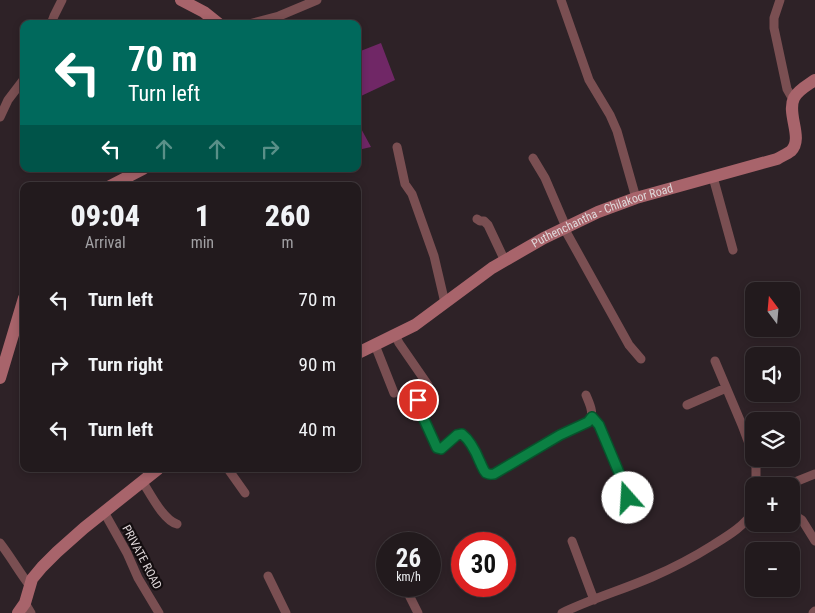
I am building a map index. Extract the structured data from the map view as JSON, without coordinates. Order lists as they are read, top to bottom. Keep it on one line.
{"streets":{"main road":["Puthenchantha - Chilakoor Road"],"street":["PRIVATE ROAD"]},"north":"top","page":{"turn":["70 m","Turn left"],"eta":["09:04","Arrival","1","min","260","m"],"list":[{"name":"Turn left","value":"70 m"},{"name":"Turn right","value":"90 m"},{"name":"Turn left","value":"40 m"}],"map_buttons":["+","−"],"speed":"26 km/h","limit":"30"}}
